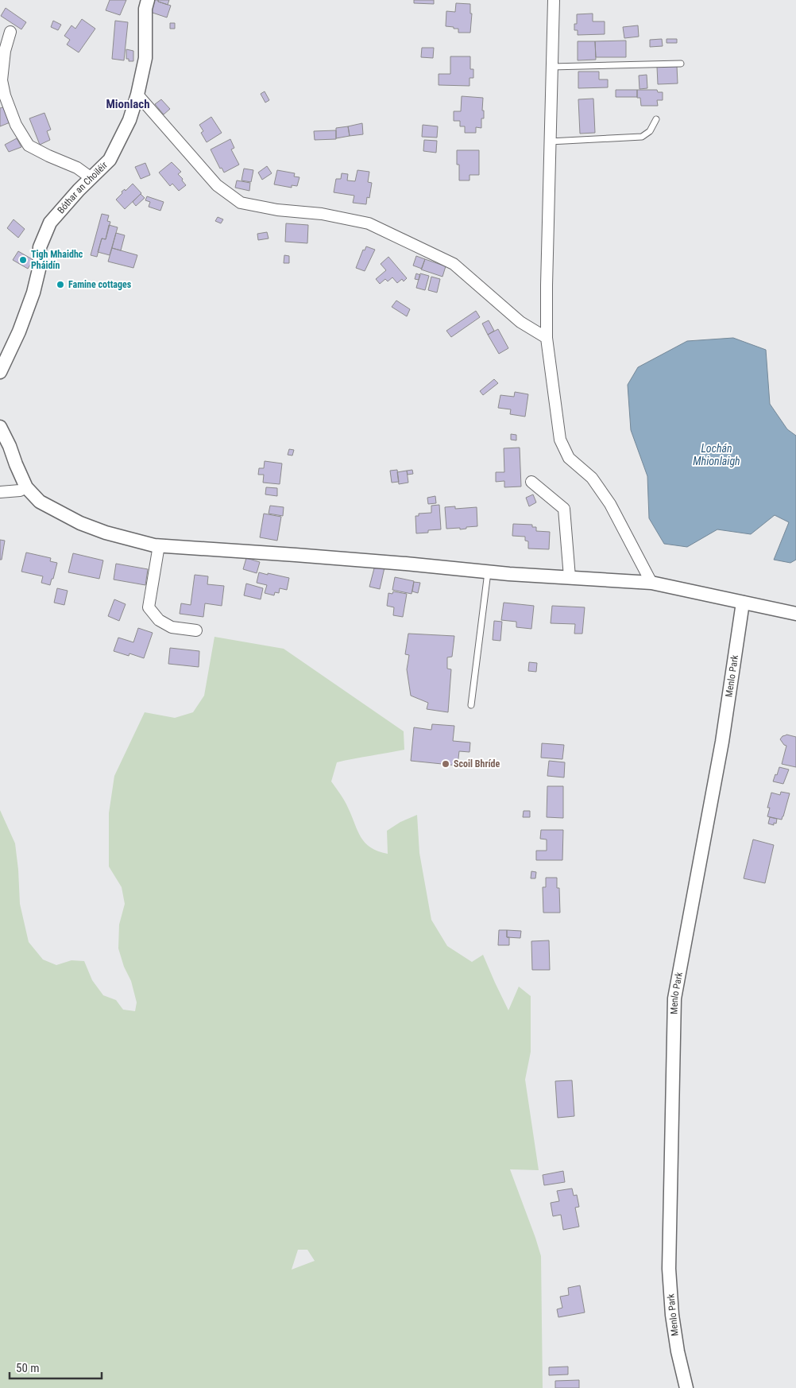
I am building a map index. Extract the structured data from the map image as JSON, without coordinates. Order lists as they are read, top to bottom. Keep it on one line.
{"streets":{"street":["Bóthar an Choiléir","Menlo Park"]},"districts":["Mionlach"],"water":["Lochán Mhionlaigh"],"places":["Tigh Mhaidhc Pháidín","Famine cottages","Scoil Bhríde"],"scale_bar":"50 m"}
